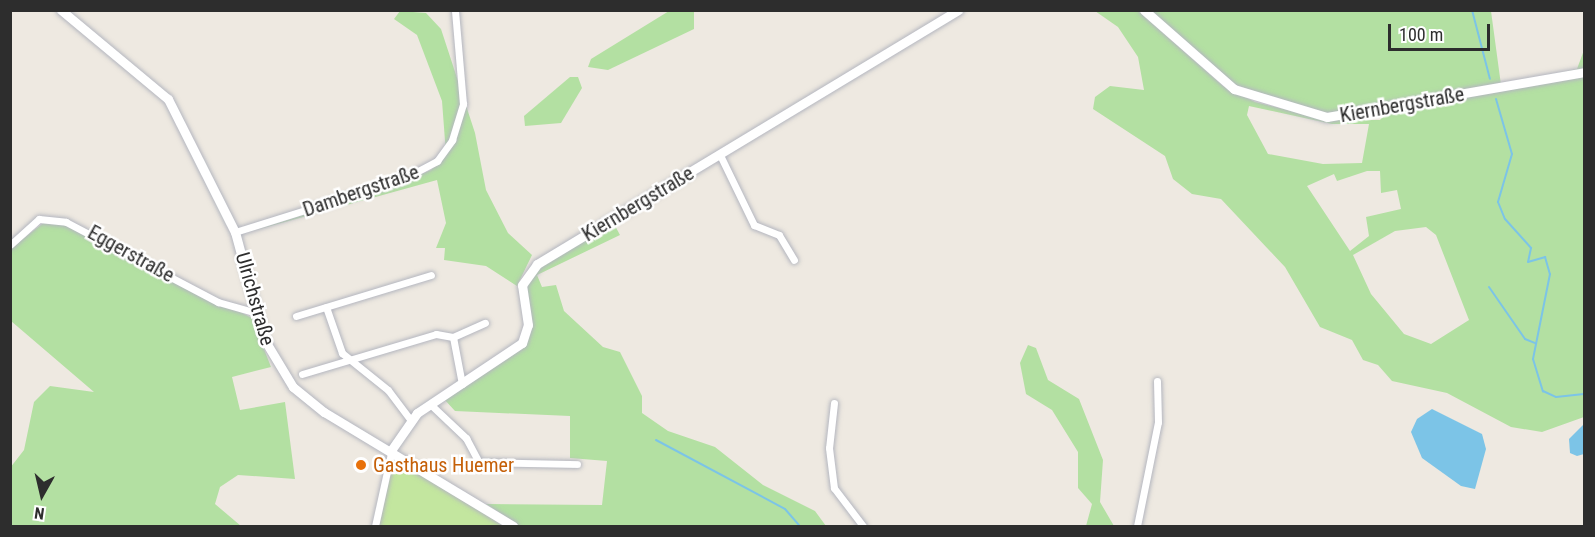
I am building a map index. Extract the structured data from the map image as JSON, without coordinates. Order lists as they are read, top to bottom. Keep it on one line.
{"streets":{"street":["Kiernbergstraße","Dambergstraße","Eggerstraße","Ulrichstraße"]},"crossings":[["Kiernbergstraße","Ulrichstraße"],["Dambergstraße","Ulrichstraße"],["Eggerstraße","Ulrichstraße"]],"places":["Gasthaus Huemer"],"scale_bar":"100 m","north":"bottom"}
